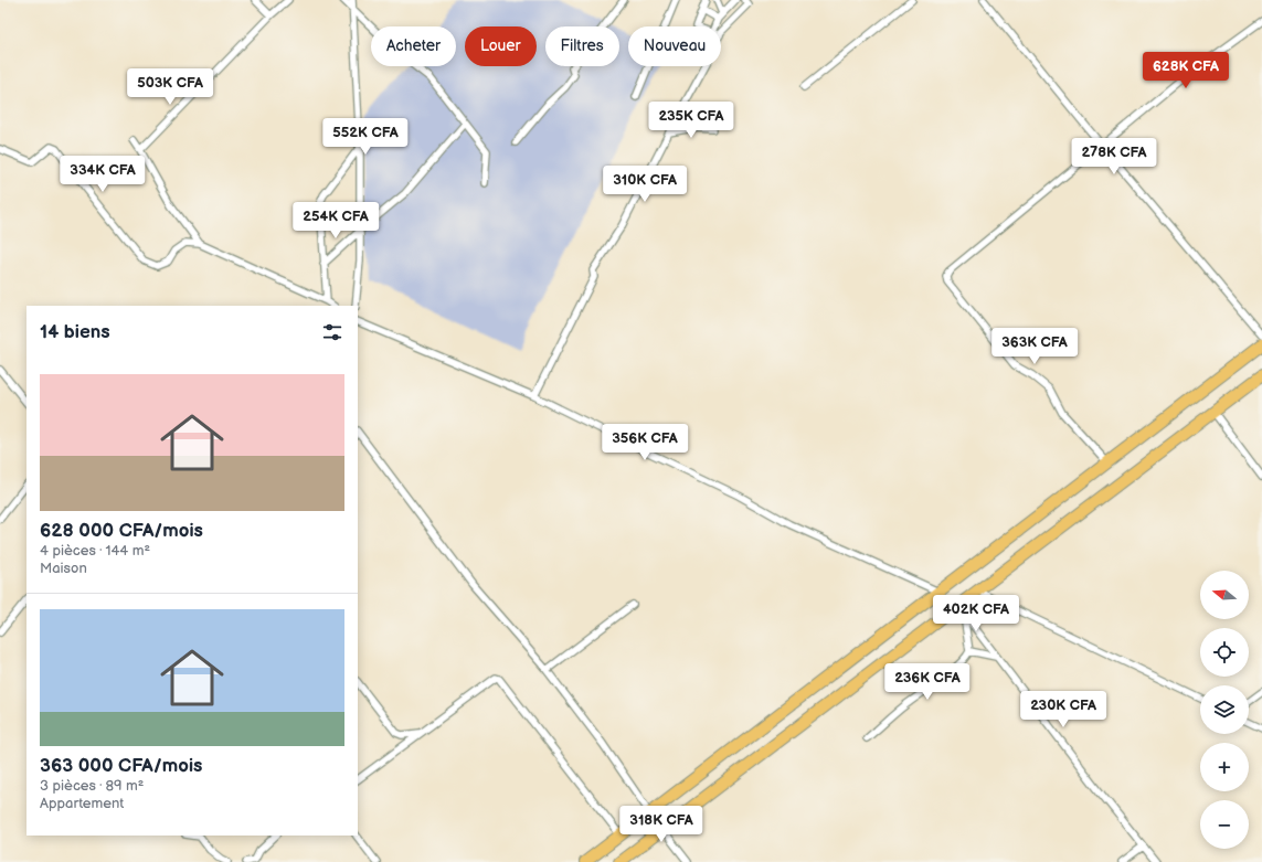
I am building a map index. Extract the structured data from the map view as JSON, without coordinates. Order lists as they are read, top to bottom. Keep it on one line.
{"north":"left","page":{"chip":["Acheter","Louer","Filtres","Nouveau"],"price":["628K CFA","503K CFA","235K CFA","552K CFA","278K CFA","334K CFA","310K CFA","254K CFA","363K CFA","356K CFA","402K CFA","236K CFA","230K CFA","318K CFA"],"heading":"14 biens","list":[{"name":"628 000 CFA/mois","note":"4 pièces · 144 m² · Maison"},{"name":"363 000 CFA/mois","note":"3 pièces · 89 m² · Appartement"}],"map_buttons":["+","−"]}}
